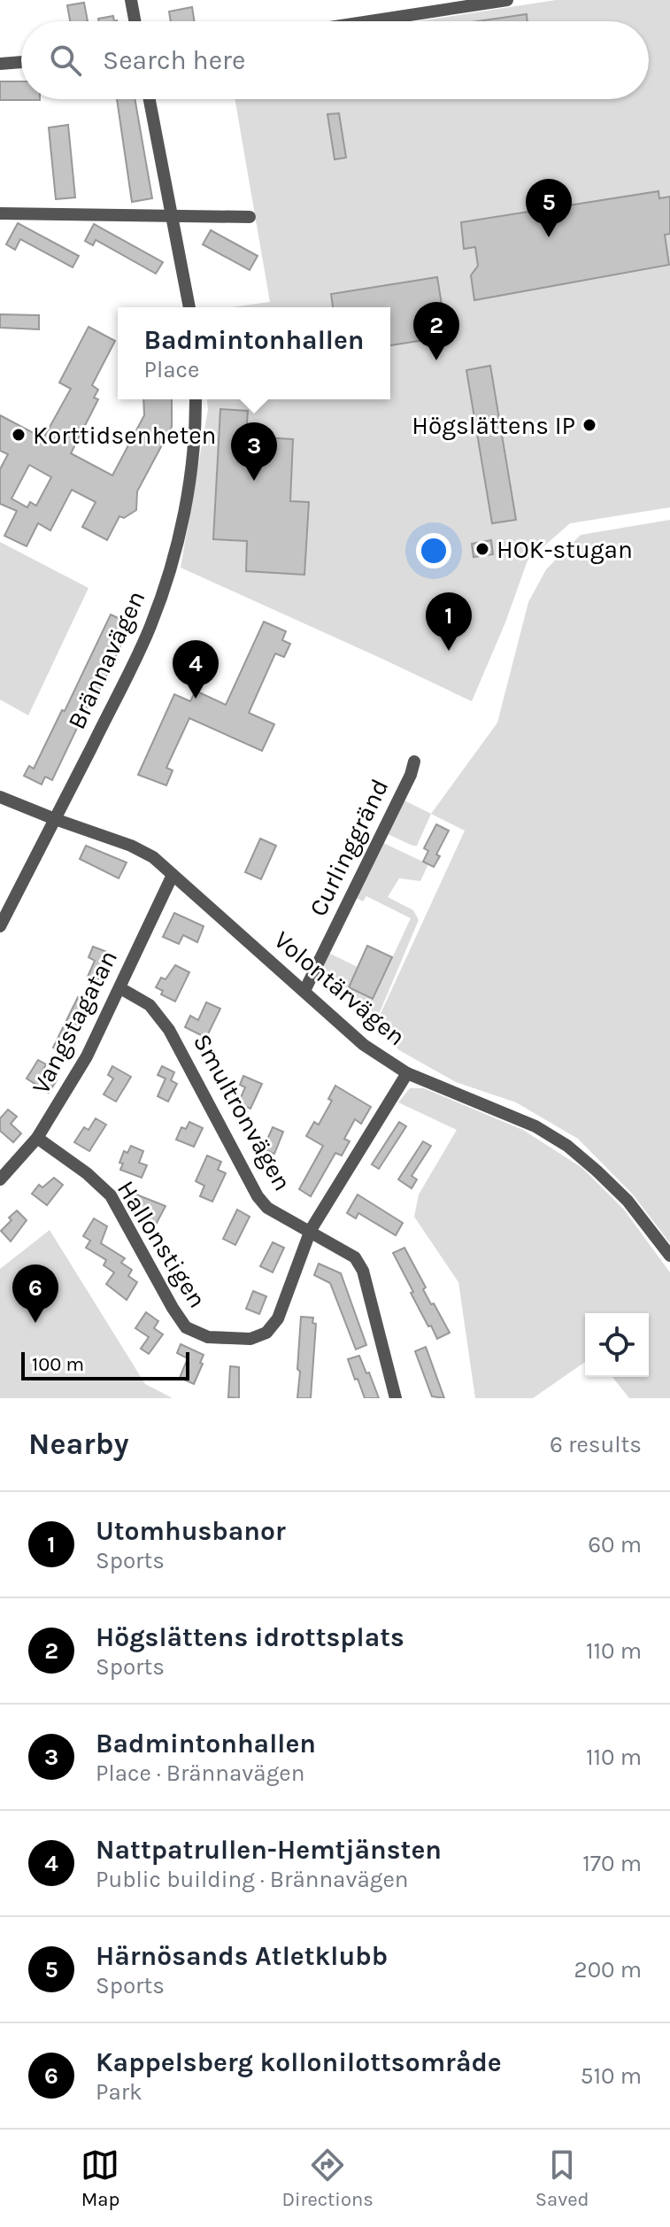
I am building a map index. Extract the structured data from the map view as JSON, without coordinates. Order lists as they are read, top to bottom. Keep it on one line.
{"streets":{"street":["Brännavägen","Curlinggränd","Volontärvägen","Vangstagatan","Smultronvägen","Hallonstigen"]},"crossings":[["Brännavägen","Volontärvägen"],["Curlinggränd","Volontärvägen"],["Volontärvägen","Vangstagatan"],["Vangstagatan","Smultronvägen"],["Vangstagatan","Hallonstigen"],["Smultronvägen","Hallonstigen"]],"places":["Högslättens IP","Korttidsenheten","HOK-stugan"],"scale_bar":"100 m","page":{"search":"Search here","pins":["5","2","3","1","4","6"],"popup":["Badmintonhallen","Place"],"scale":"100 m","heading":["Nearby","6 results"],"list":[{"mark":"1","name":"Utomhusbanor","note":"Sports","value":"60 m"},{"mark":"2","name":"Högslättens idrottsplats","note":"Sports","value":"110 m"},{"mark":"3","name":"Badmintonhallen","note":"Place · Brännavägen","value":"110 m"},{"mark":"4","name":"Nattpatrullen-Hemtjänsten","note":"Public building · Brännavägen","value":"170 m"},{"mark":"5","name":"Härnösands Atletklubb","note":"Sports","value":"200 m"},{"mark":"6","name":"Kappelsberg kollonilottsområde","note":"Park","value":"510 m"}],"nav":["Map","Directions","Saved"]}}
